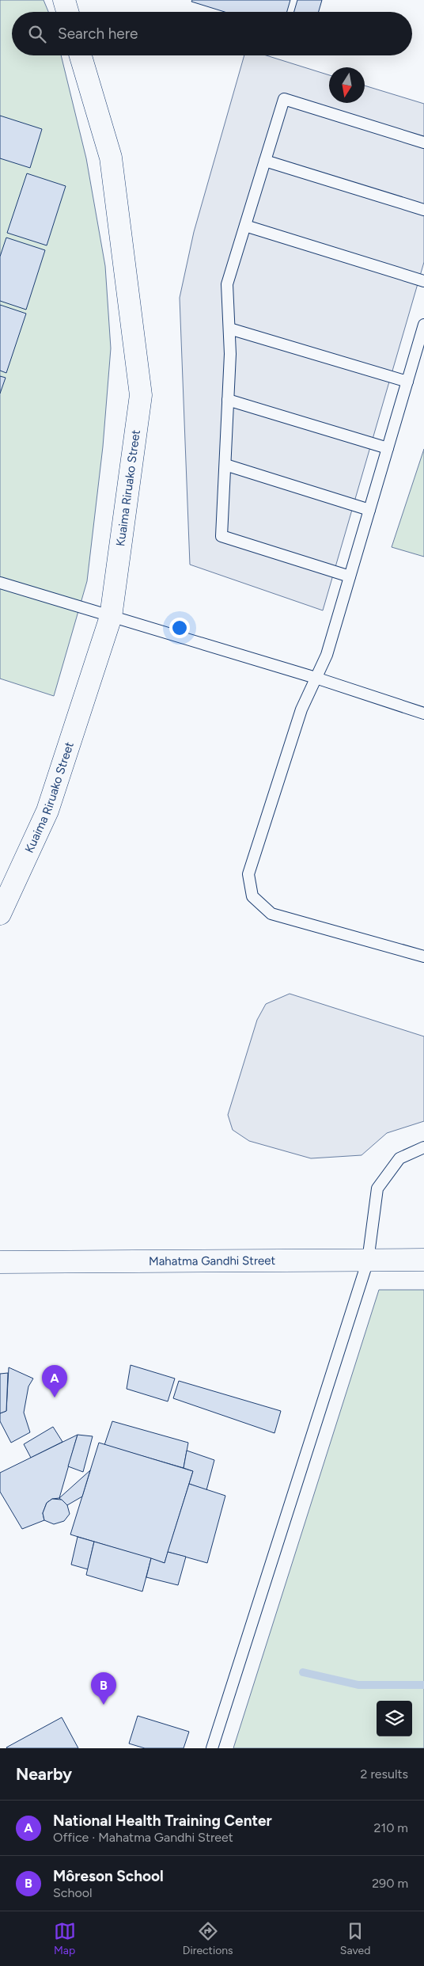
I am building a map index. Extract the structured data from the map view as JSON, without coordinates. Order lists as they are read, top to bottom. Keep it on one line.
{"streets":{"street":["Kuaima Riruako Street","Mahatma Gandhi Street"]},"north":"bottom","page":{"search":"Search here","pins":["A","B"],"heading":["Nearby","2 results"],"list":[{"mark":"A","name":"National Health Training Center","note":"Office · Mahatma Gandhi Street","value":"210 m"},{"mark":"B","name":"Môreson School","note":"School","value":"290 m"}],"nav":["Map","Directions","Saved"]}}
